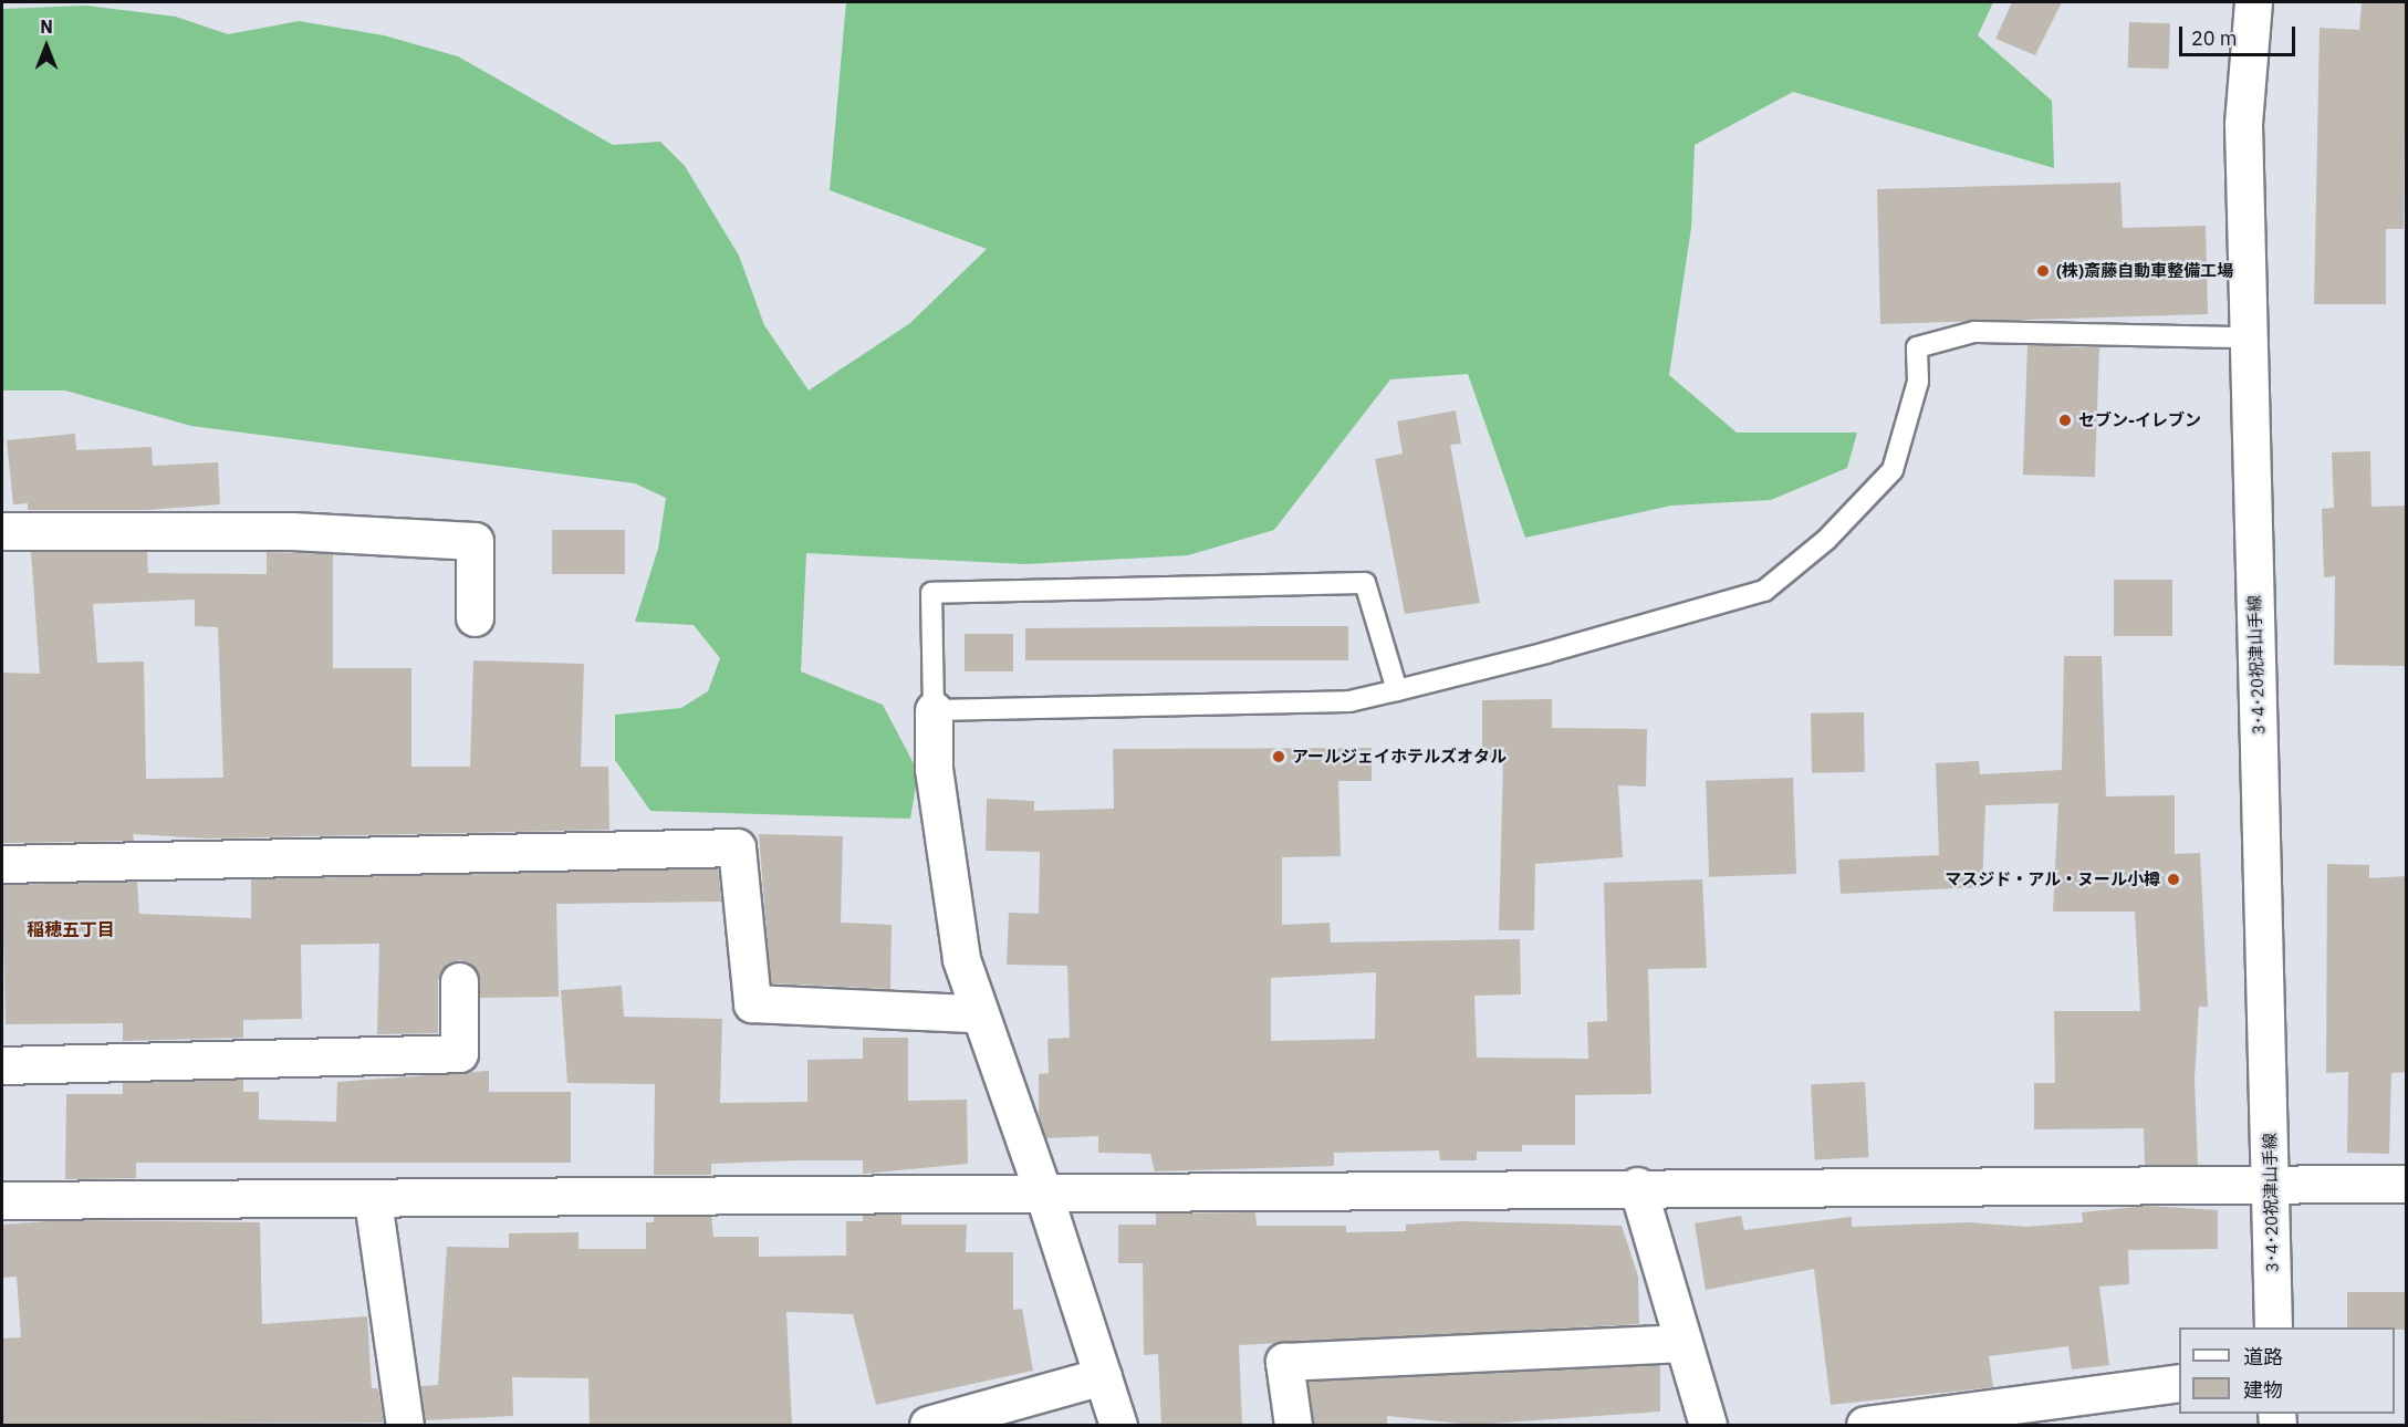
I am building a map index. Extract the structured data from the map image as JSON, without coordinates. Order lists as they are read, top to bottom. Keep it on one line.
{"streets":{"street":["3･4･20祝津山手線"]},"districts":["稲穂五丁目"],"places":["(株)斎藤自動車整備工場","セブン-イレブン","アールジェイホテルズオタル","マスジド・アル・ヌール小樽"],"legend":["道路","建物"],"scale_bar":"20 m","north":"top"}
